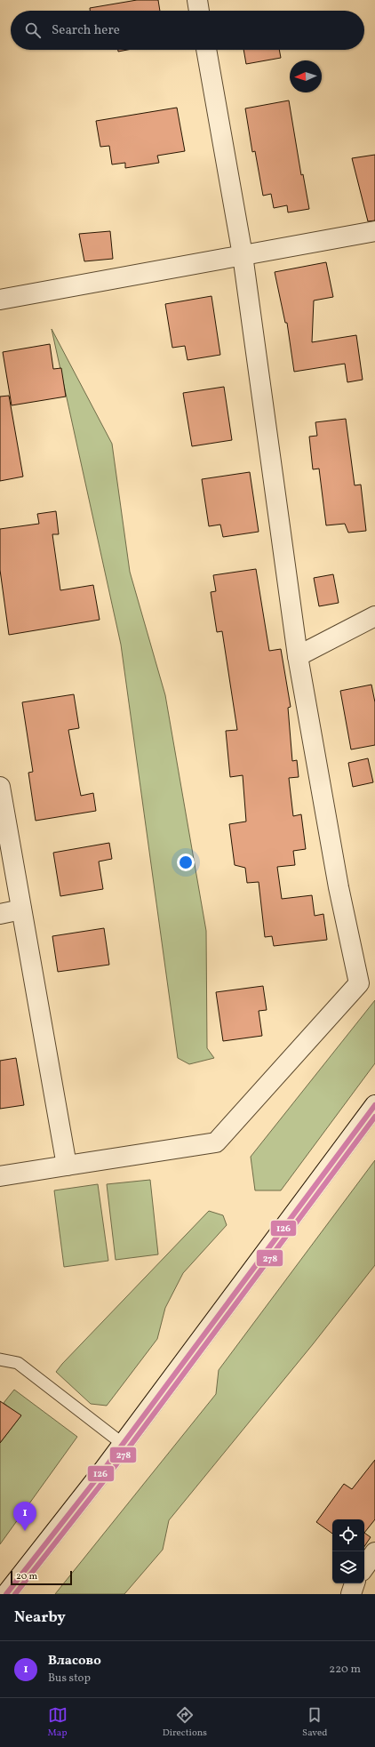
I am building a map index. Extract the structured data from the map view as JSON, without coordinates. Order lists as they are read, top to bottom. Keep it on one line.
{"lines":["transit line 126","transit line 278"],"scale_bar":"20 m","north":"left","page":{"search":"Search here","pins":"1","scale":"20 m","heading":"Nearby","list":[{"mark":"1","name":"Власово","note":"Bus stop","value":"220 m"}],"nav":["Map","Directions","Saved"]}}
